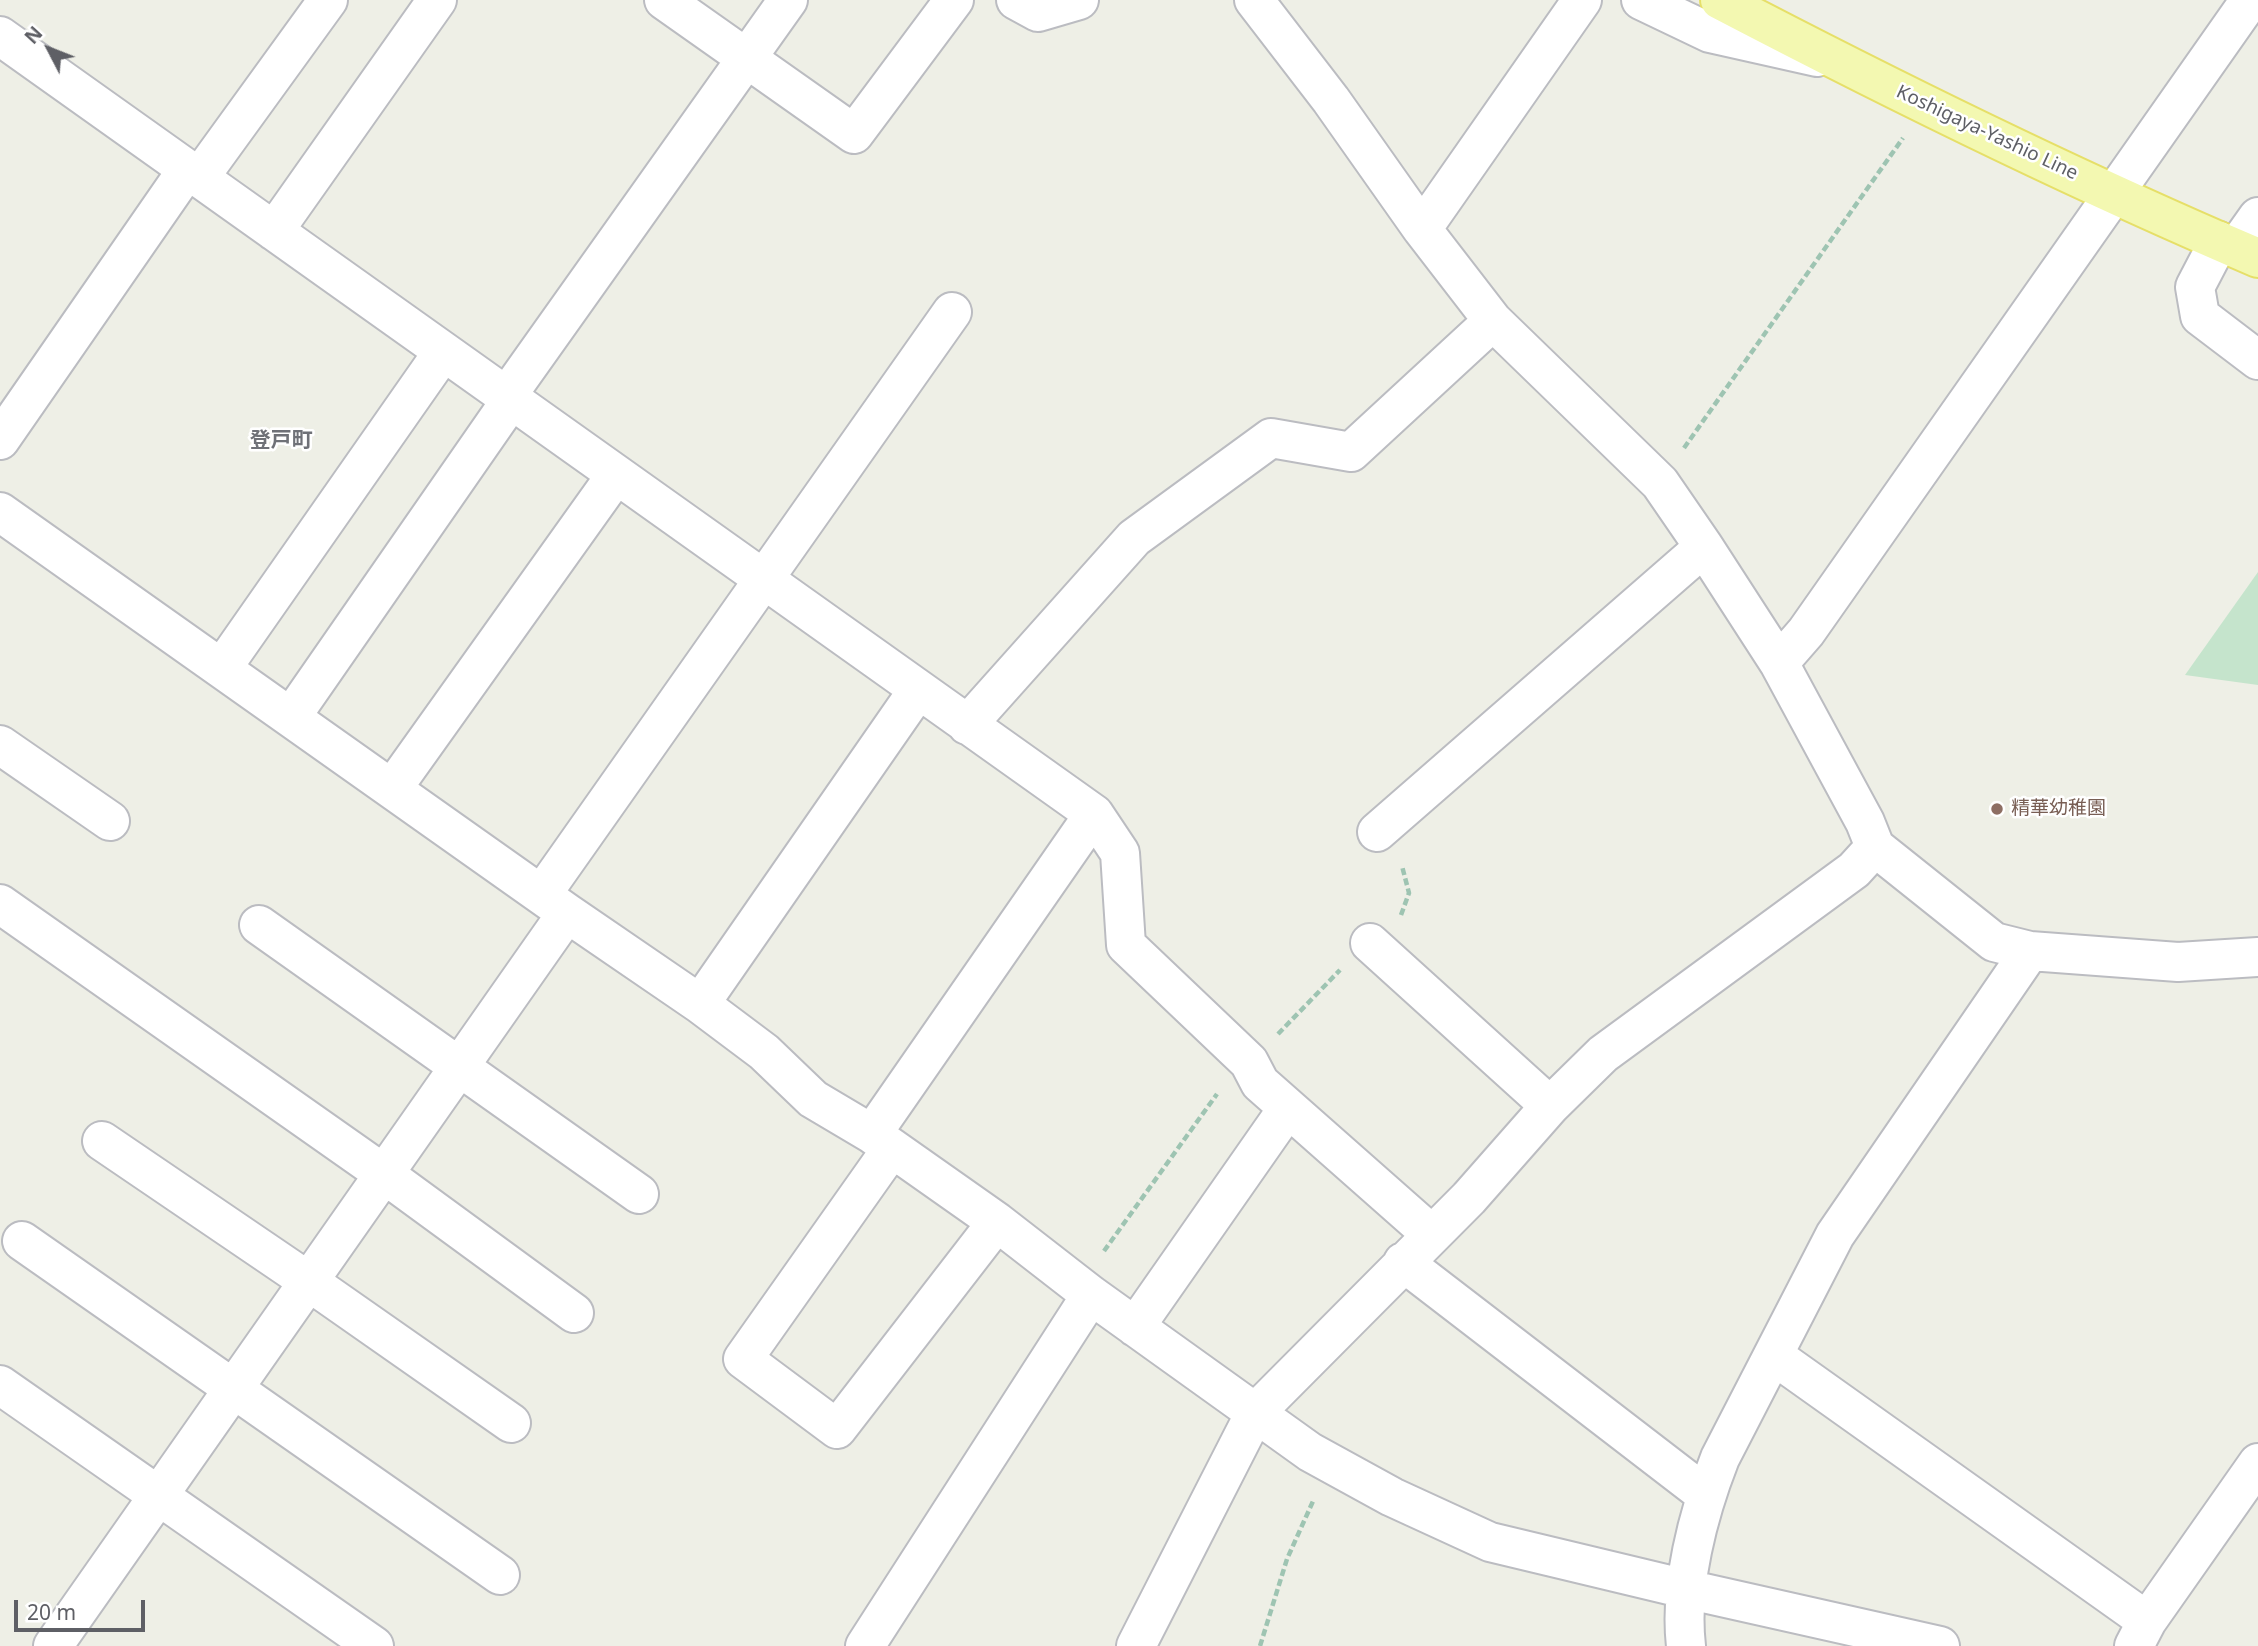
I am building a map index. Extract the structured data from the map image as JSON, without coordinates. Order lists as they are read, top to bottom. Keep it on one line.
{"streets":{"main road":["Koshigaya-Yashio Line"]},"districts":["登戸町"],"places":["精華幼稚園"],"scale_bar":"20 m","north":"top left"}
